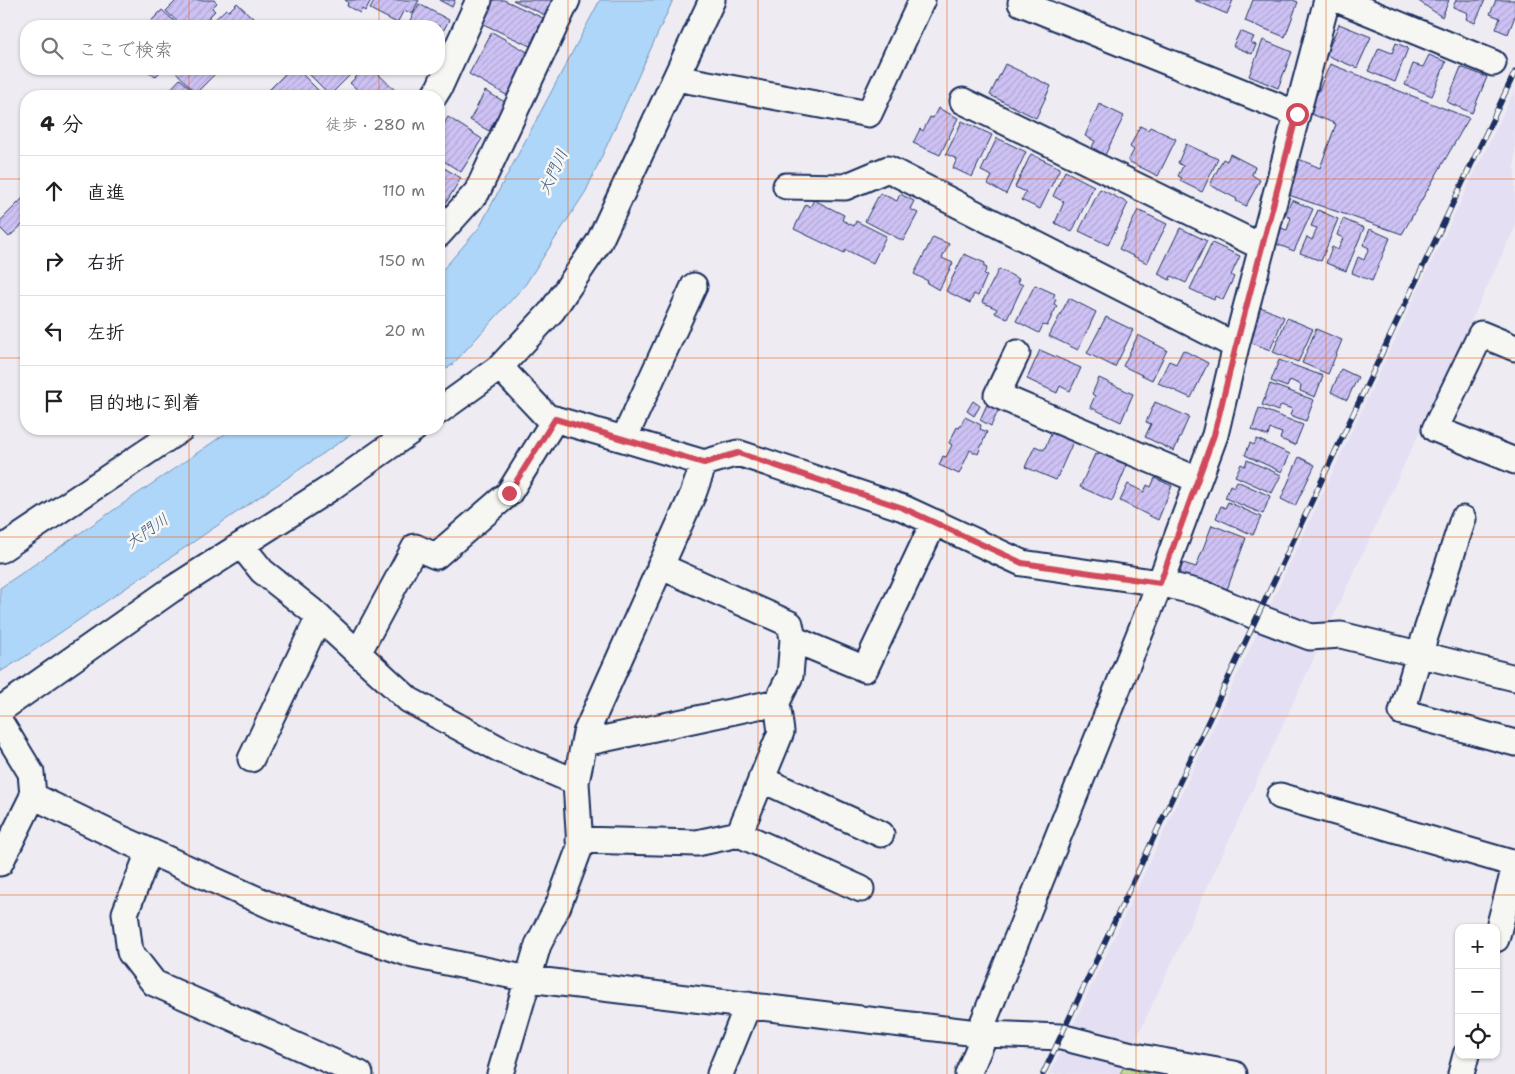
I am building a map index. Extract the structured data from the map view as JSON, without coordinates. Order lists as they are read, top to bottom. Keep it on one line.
{"water":["大門川"],"page":{"search":"ここで検索","heading":["4 分","徒歩 · 280 m"],"list":[["直進","110 m"],["右折","150 m"],["左折","20 m"],"目的地に到着"],"map_buttons":["+","−"]}}
